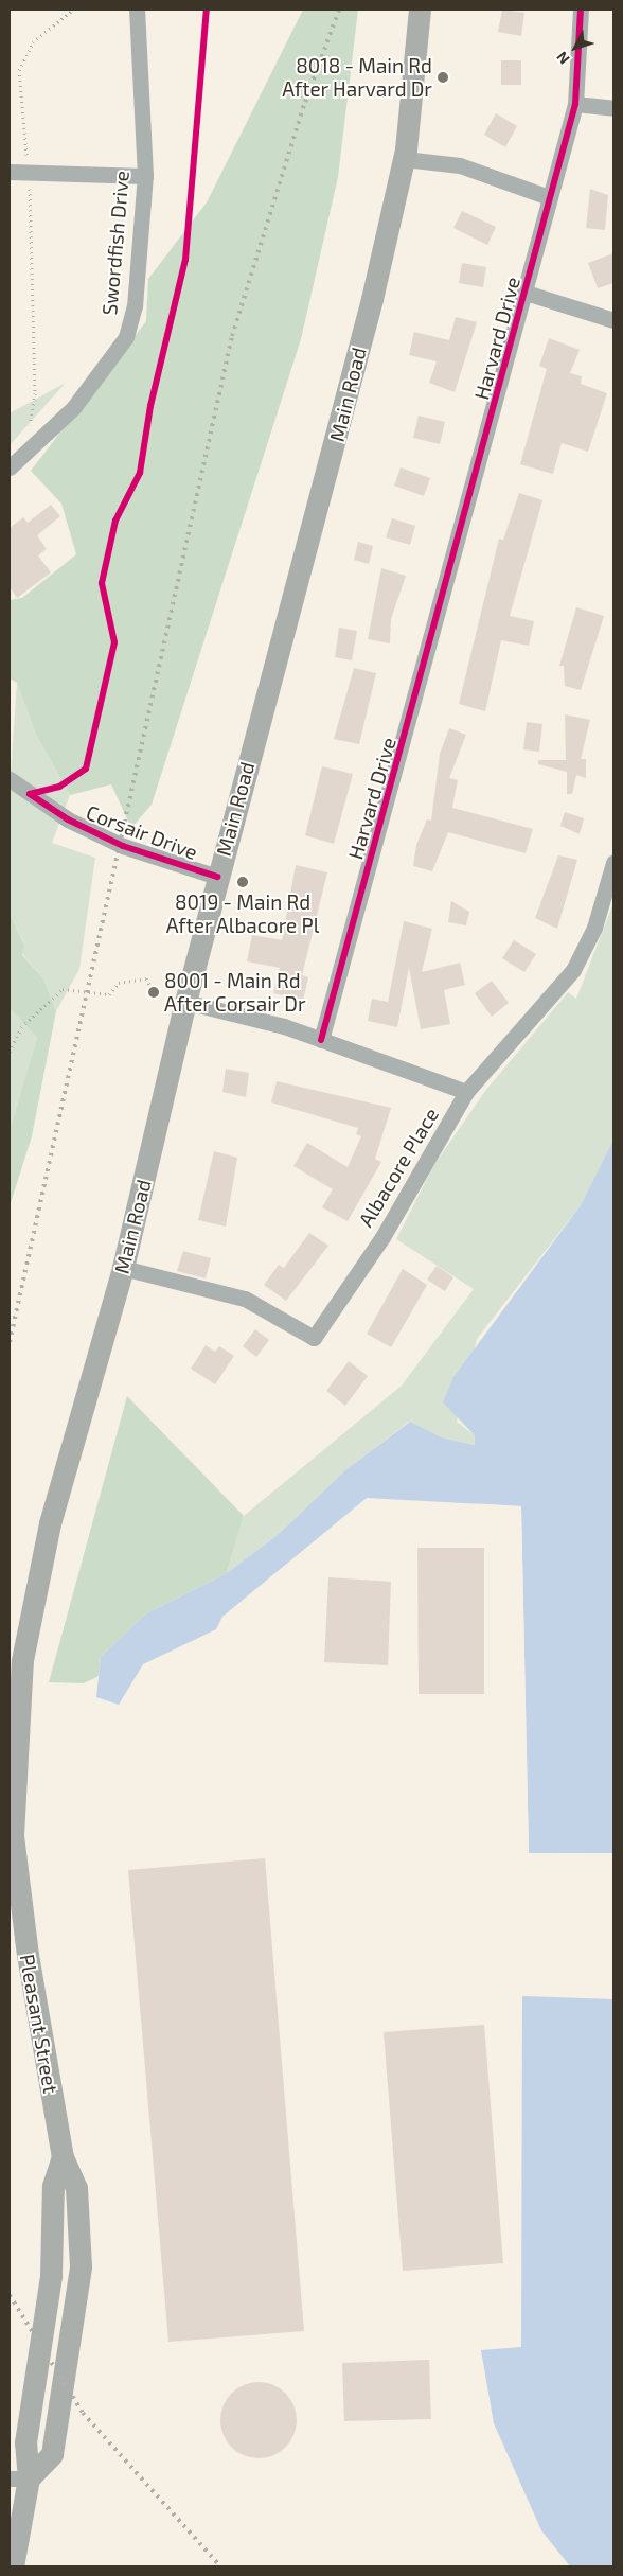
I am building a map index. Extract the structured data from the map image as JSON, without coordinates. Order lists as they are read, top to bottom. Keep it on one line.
{"streets":{"main road":["Main Road","Pleasant Street"],"street":["Swordfish Drive","Harvard Drive","Corsair Drive","Albacore Place"]},"crossings":[["Harvard Drive","Albacore Place"],["Main Road","Corsair Drive"],["Main Road","Albacore Place"],["Main Road","Pleasant Street"]],"places":["8018 - Main Rd After Harvard Dr","8019 - Main Rd After Albacore Pl","8001 - Main Rd After Corsair Dr"],"north":"bottom left"}
